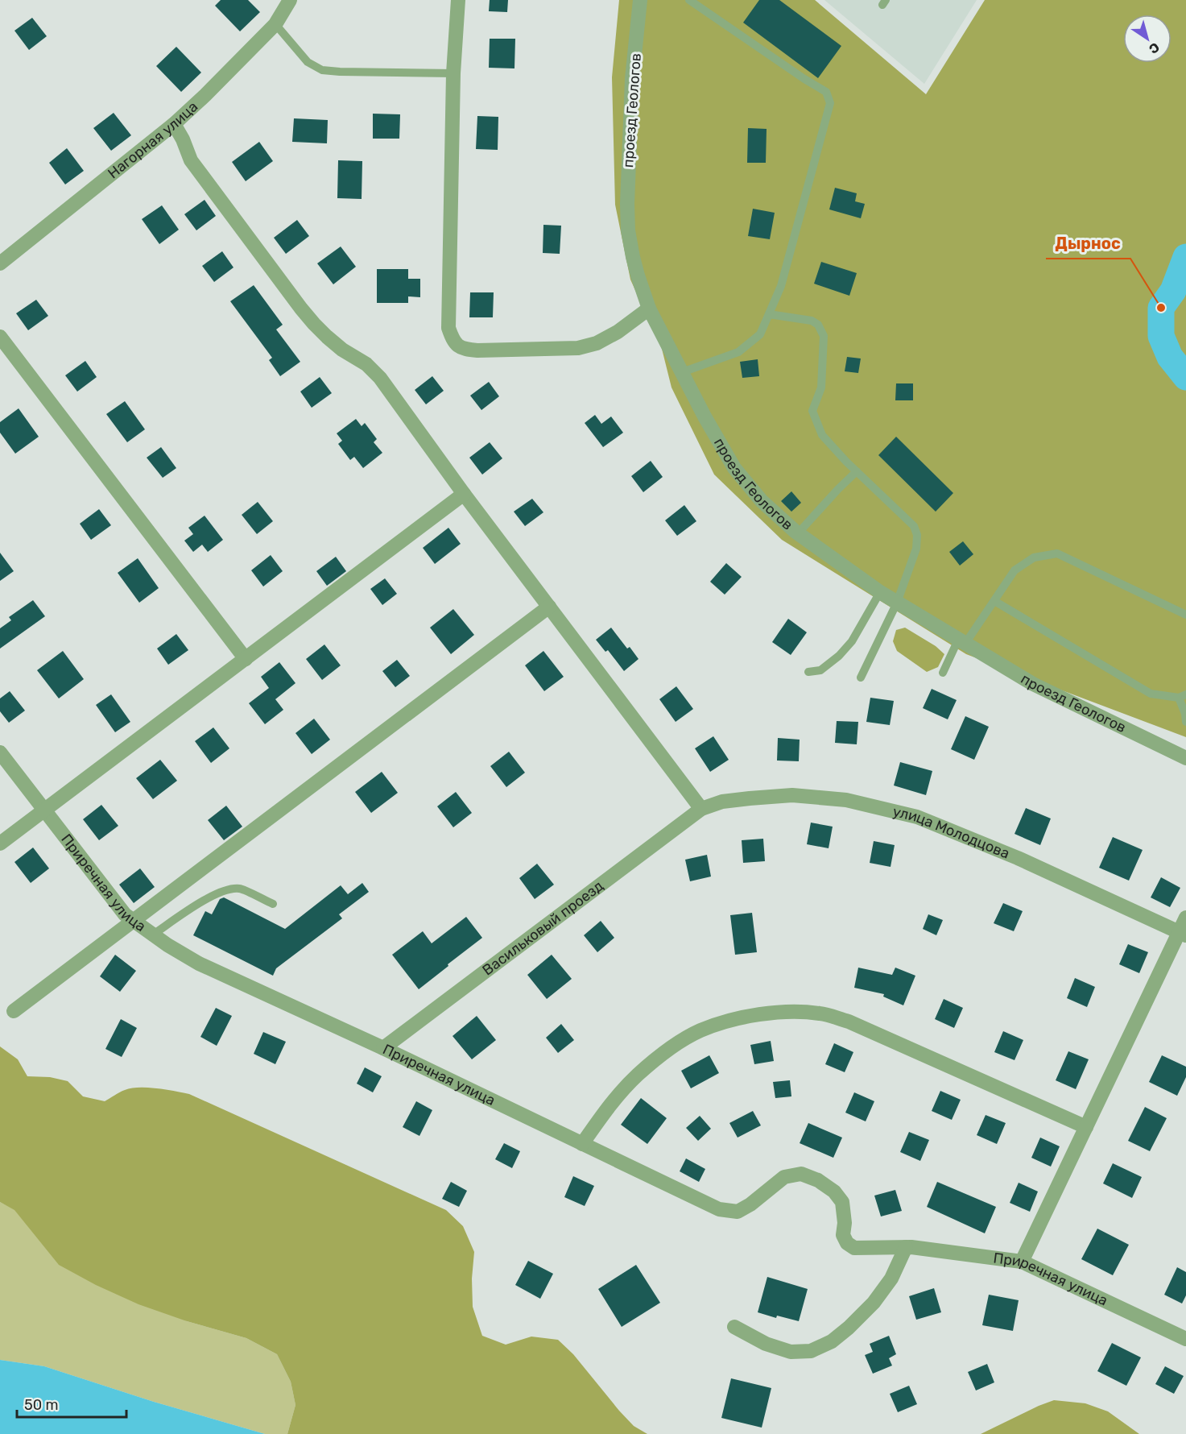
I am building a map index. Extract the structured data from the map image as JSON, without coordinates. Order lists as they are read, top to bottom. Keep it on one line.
{"streets":{"street":["проезд Геологов","Нагорная улица","улица Молодцова","Приречная улица","Васильковый проезд"]},"crossings":[["улица Молодцова","Васильковый проезд"],["Приречная улица","Васильковый проезд"]],"places":["Дырнос"],"scale_bar":"50 m","north":"bottom right"}
